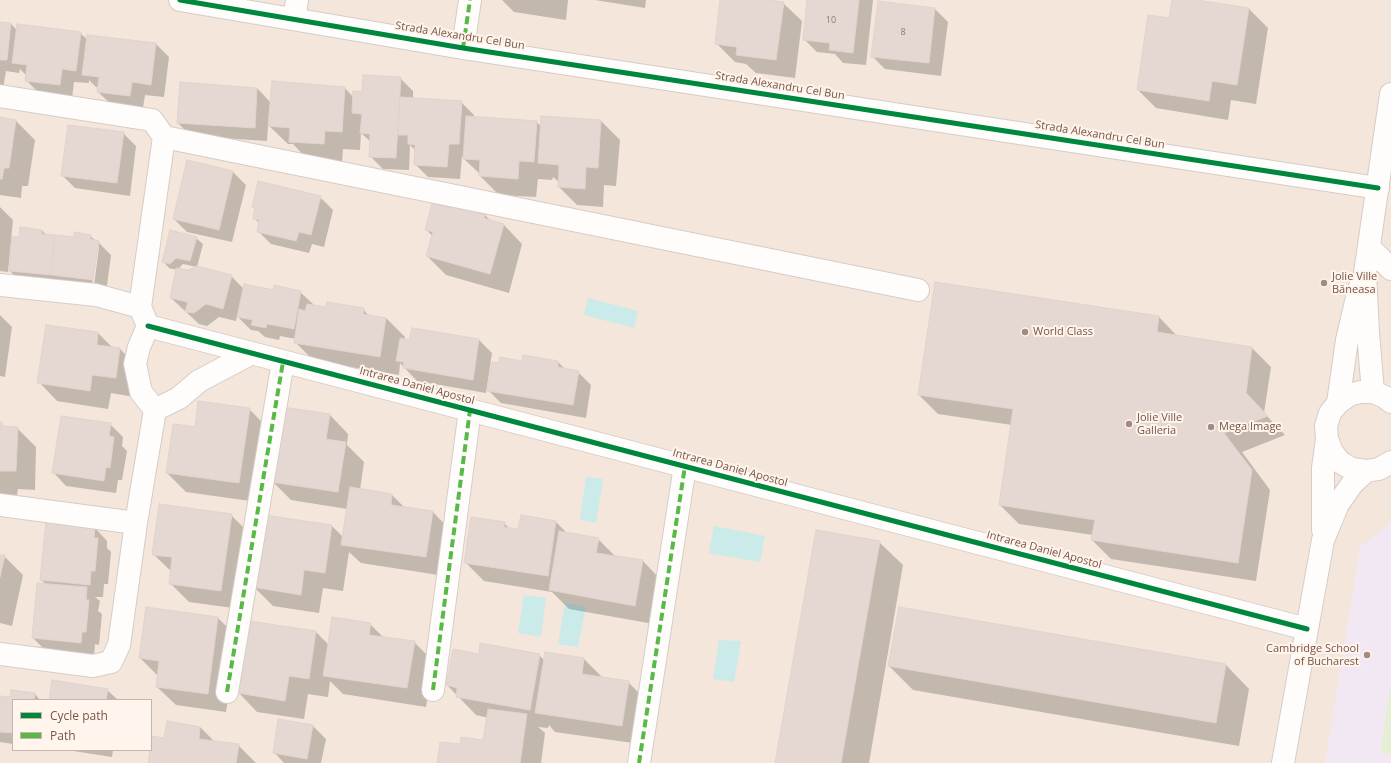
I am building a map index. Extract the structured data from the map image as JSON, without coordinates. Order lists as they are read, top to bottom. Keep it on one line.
{"streets":{"street":["Strada Alexandru Cel Bun","Intrarea Daniel Apostol"]},"places":["Jolie Ville Băneasa","World Class","Jolie Ville Galleria","Mega Image","Cambridge School of Bucharest"],"house_numbers":["10","8"],"legend":["Cycle path","Path"]}
